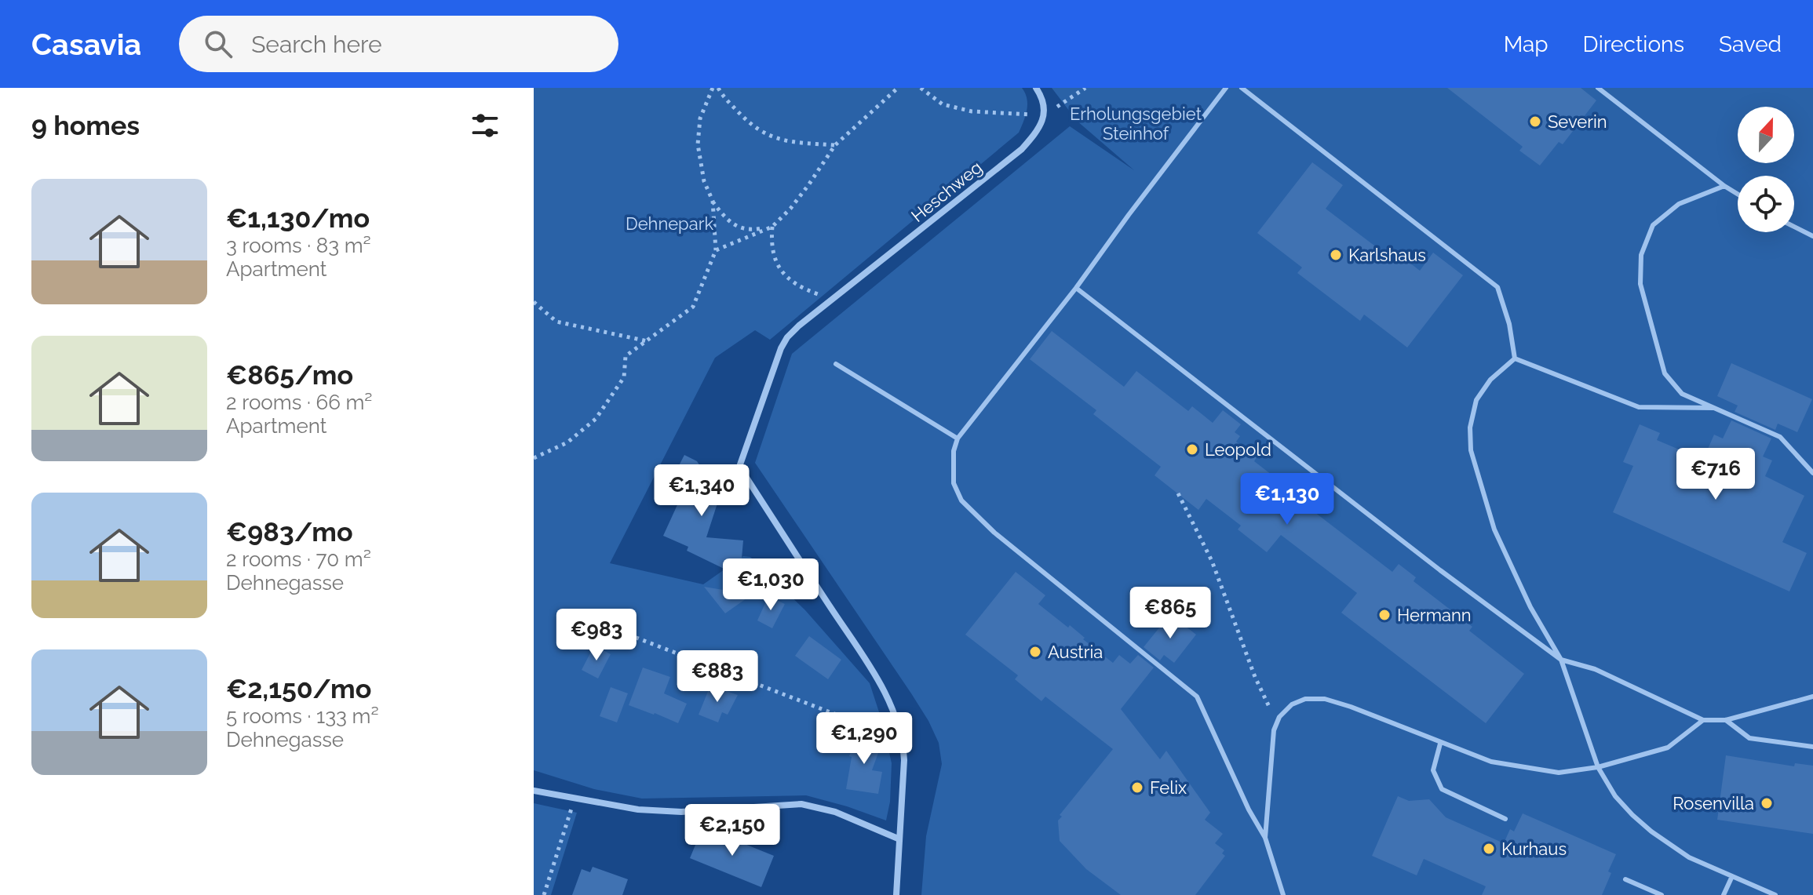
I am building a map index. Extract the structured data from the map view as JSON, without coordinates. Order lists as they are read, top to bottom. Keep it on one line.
{"streets":{"street":["Heschweg"]},"parks":["Erholungsgebiet Steinhof","Dehnepark"],"places":["Severin","Karlshaus","Leopold","Hermann","Austria","Felix","Rosenvilla","Kurhaus"],"north":"top","page":{"header":"Casavia","search":"Search here","nav":["Map","Directions","Saved"],"heading":"9 homes","list":[{"name":"€1,130/mo","note":"3 rooms · 83 m² · Apartment"},{"name":"€865/mo","note":"2 rooms · 66 m² · Apartment"},{"name":"€983/mo","note":"2 rooms · 70 m² · Dehnegasse"},{"name":"€2,150/mo","note":"5 rooms · 133 m² · Dehnegasse"}],"price":["€716","€1,340","€1,130","€1,030","€865","€983","€883","€1,290","€2,150"]}}
